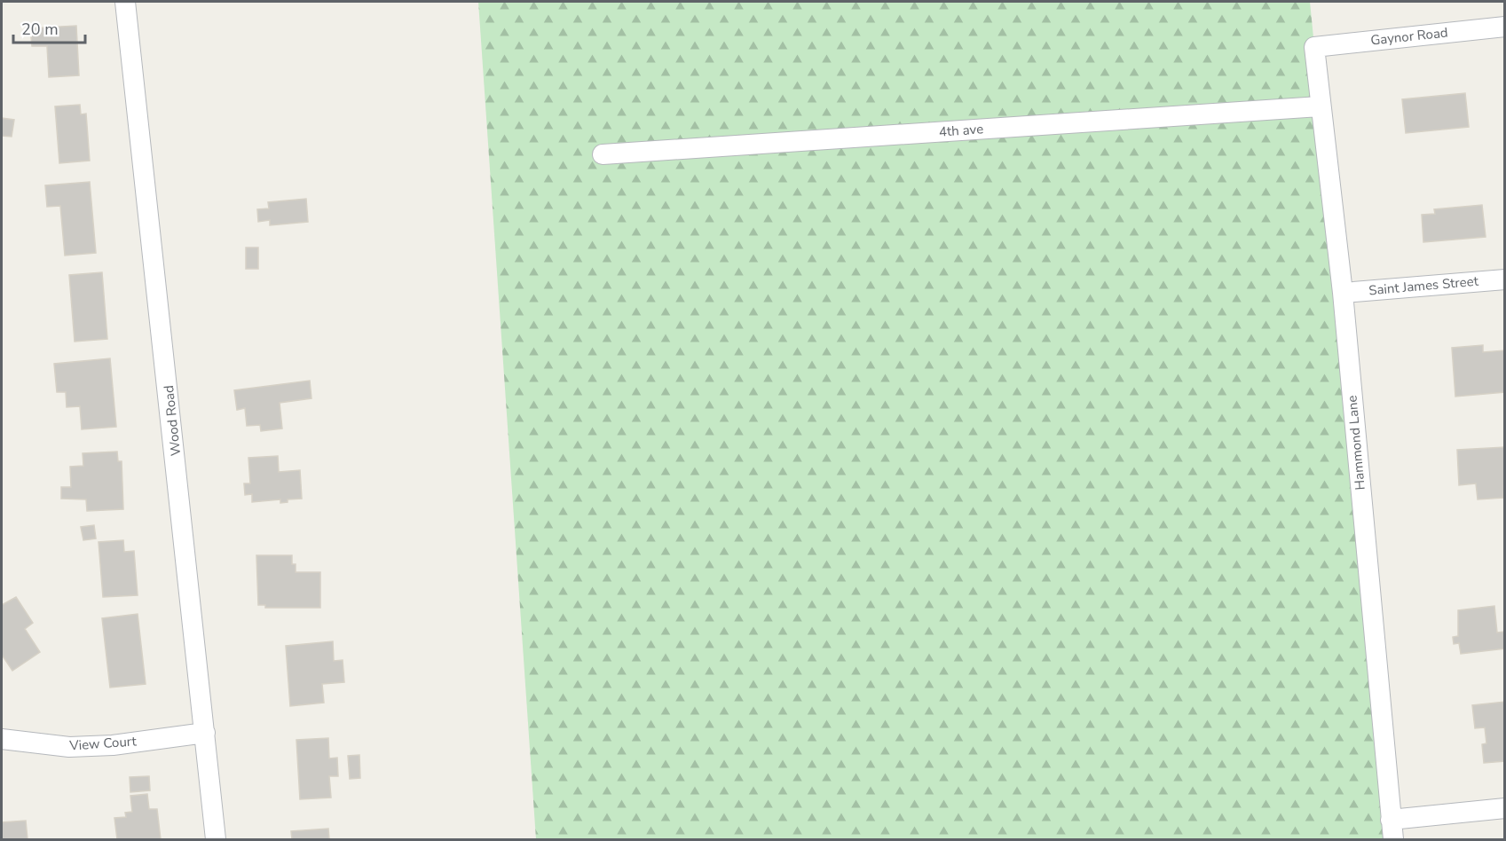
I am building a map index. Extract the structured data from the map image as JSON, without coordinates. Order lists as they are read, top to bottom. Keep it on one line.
{"streets":{"street":["Gaynor Road","4th ave","Saint James Street","Wood Road","Hammond Lane","View Court"]},"crossings":[["Gaynor Road","Hammond Lane"],["4th ave","Hammond Lane"],["Saint James Street","Hammond Lane"],["Wood Road","View Court"]],"scale_bar":"20 m"}
